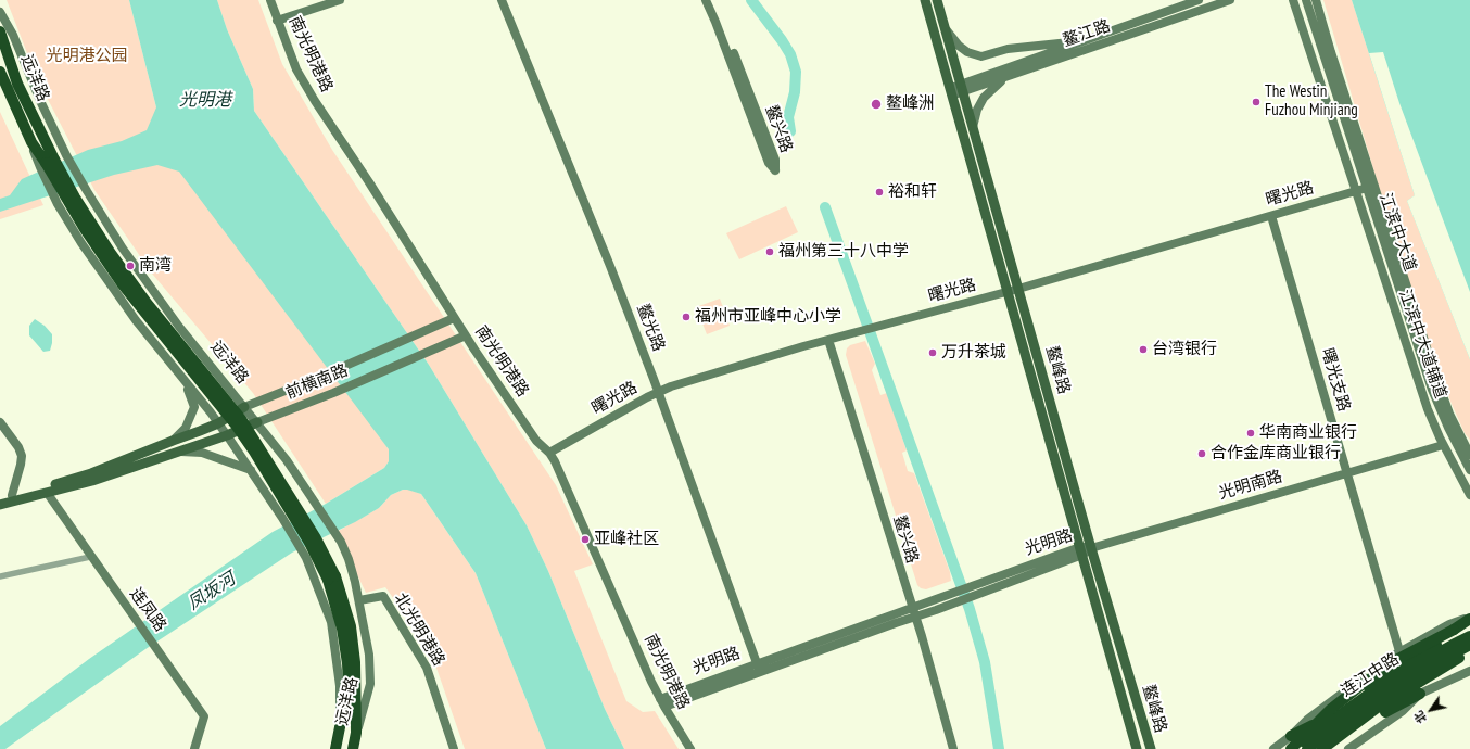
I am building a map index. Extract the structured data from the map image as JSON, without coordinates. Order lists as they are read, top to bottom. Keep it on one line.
{"streets":{"highway":["远洋路","连江中路"],"main road":["鳌江路","南光明港路","鳌兴路","曙光路","江滨中大道","鳌光路","江滨中大道辅道","鳌峰路","曙光支路","前横南路","光明南路","光明路","连凤路","北光明港路"]},"crossings":[["鳌江路","鳌峰路"],["南光明港路","曙光路"],["南光明港路","前横南路"],["南光明港路","光明路"],["远洋路","前横南路"],["远洋路","北光明港路"],["鳌兴路","曙光路"],["鳌兴路","光明路"],["曙光路","江滨中大道"],["曙光路","鳌光路"],["曙光路","江滨中大道辅道"],["曙光路","鳌峰路"],["曙光路","曙光支路"],["鳌光路","光明路"],["江滨中大道辅道","光明南路"],["鳌峰路","光明南路"],["鳌峰路","光明路"],["曙光支路","光明南路"],["前横南路","连凤路"],["光明南路","光明路"]],"water":["光明港","凤坂河"],"parks":["光明港公园"],"places":["The Westin Fuzhou Minjiang","鳌峰洲","裕和轩","福州第三十八中学","南湾","福州市亚峰中心小学","台湾银行","万升茶城","华南商业银行","合作金库商业银行","亚峰社区"],"north":"bottom left"}
